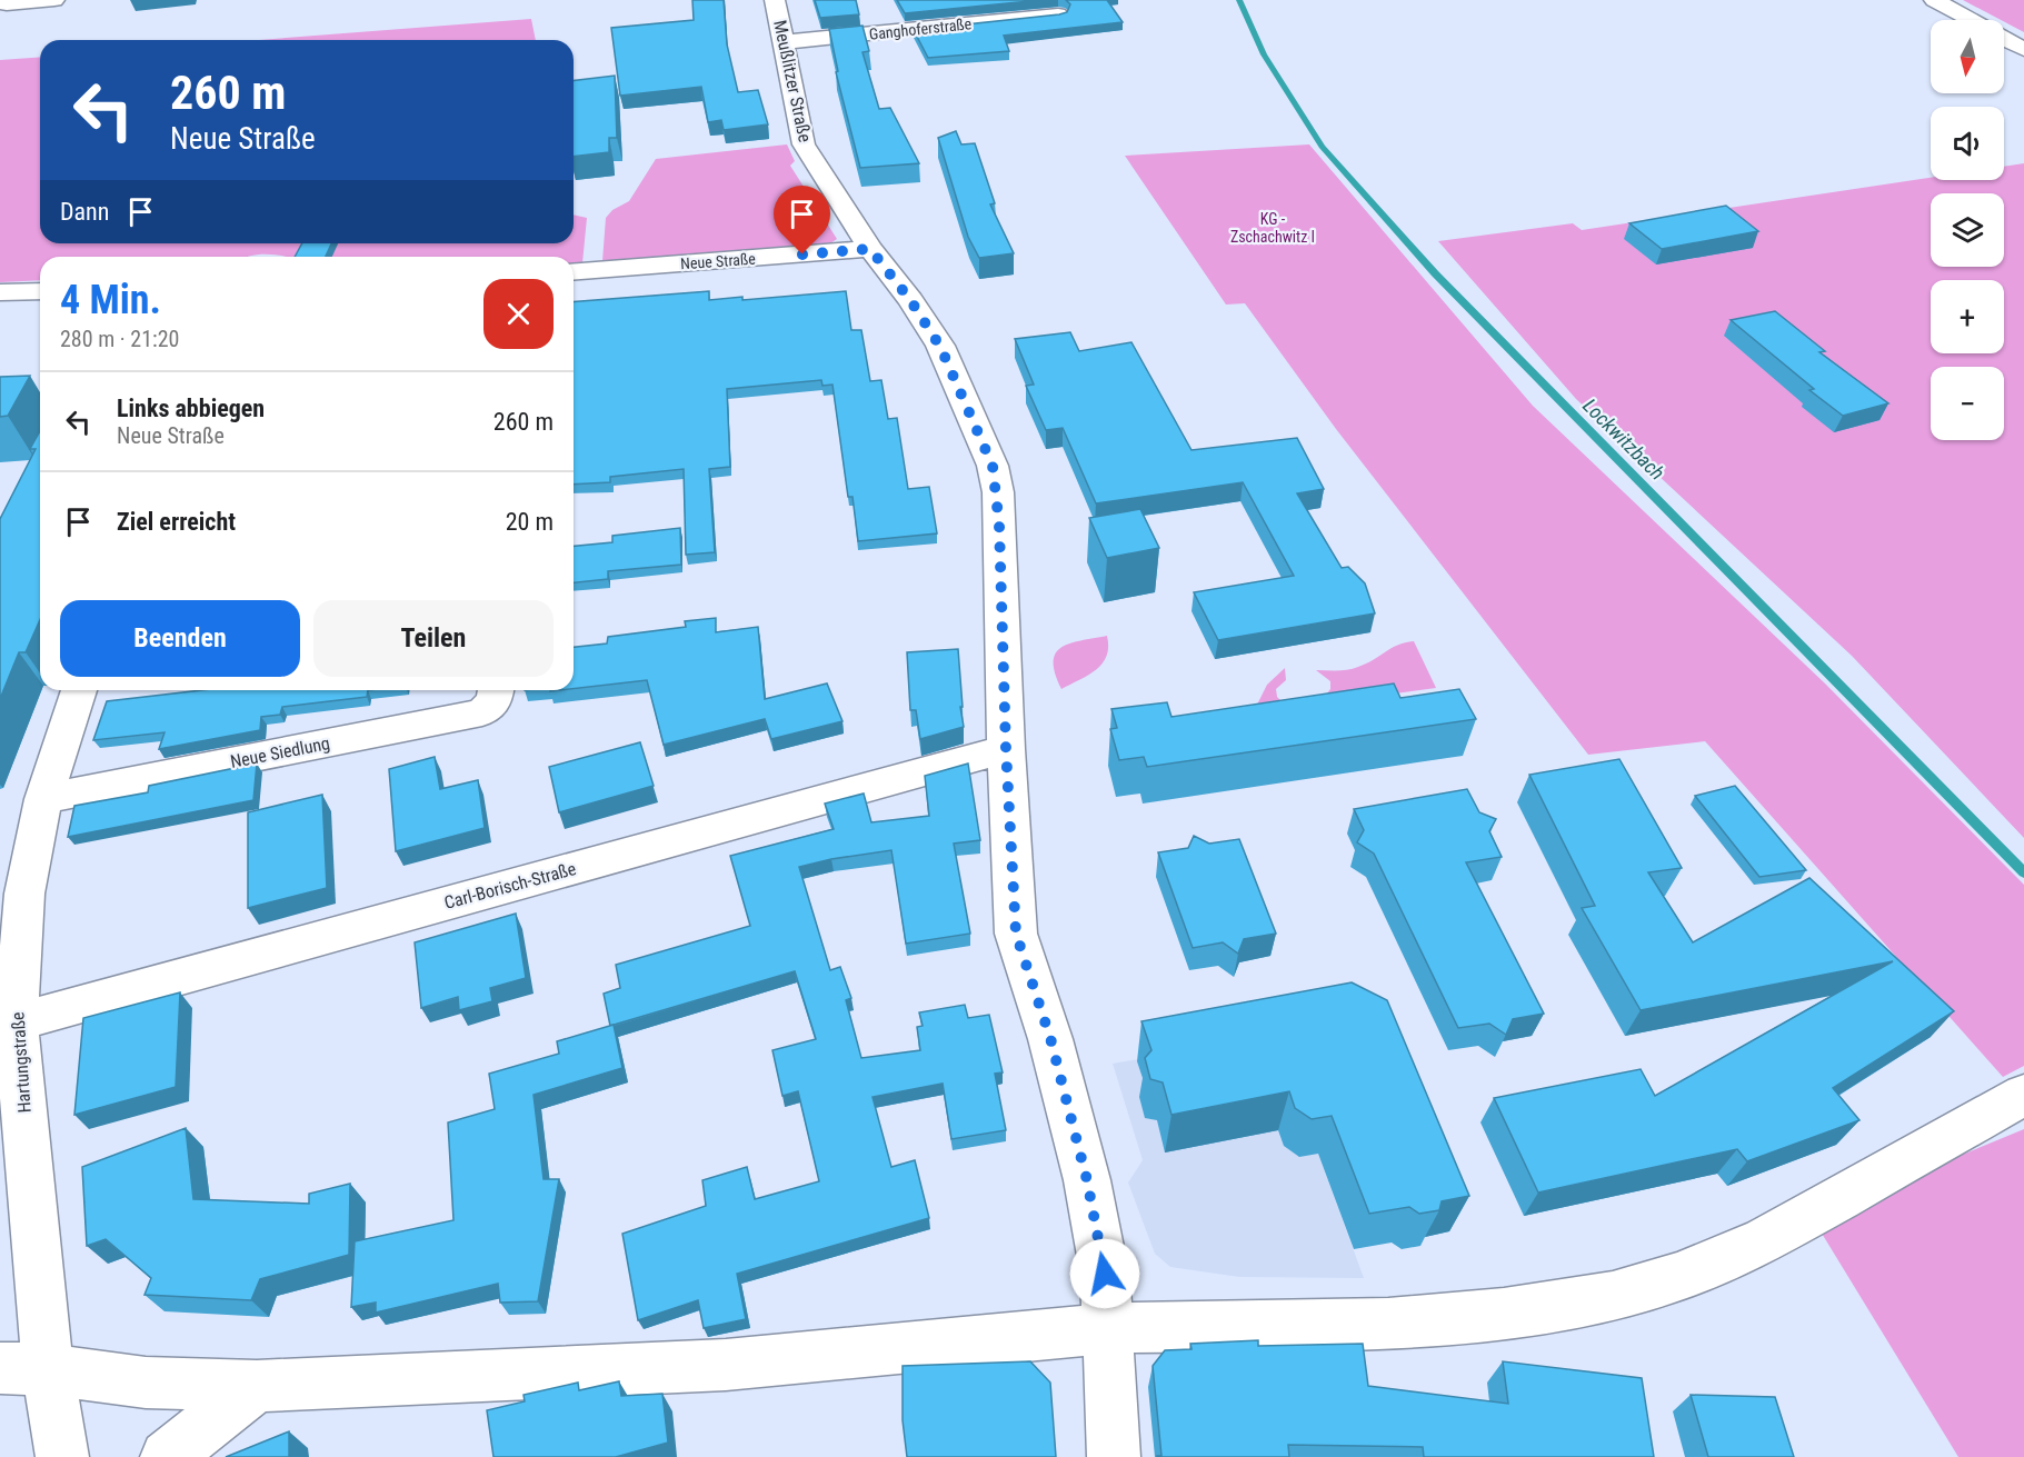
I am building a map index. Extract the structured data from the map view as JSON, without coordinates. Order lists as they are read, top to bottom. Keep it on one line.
{"streets":{"street":["Ganghoferstraße","Meußlitzer Straße","Neue Straße","Neue Siedlung","Carl-Borisch-Straße","Hartungstraße"]},"crossings":[["Ganghoferstraße","Meußlitzer Straße"],["Meußlitzer Straße","Neue Straße"],["Meußlitzer Straße","Carl-Borisch-Straße"],["Neue Siedlung","Hartungstraße"],["Carl-Borisch-Straße","Hartungstraße"]],"water":["Lockwitzbach"],"parks":["KG - Zschachwitz I"],"north":"bottom","page":{"map_buttons":["+","−"],"turn":["260 m","Neue Straße"],"then":"Dann","heading":["4 Min.","280 m · 21:20"],"list":[{"name":"Links abbiegen","note":"Neue Straße","value":"260 m"},{"name":"Ziel erreicht","value":"20 m"}],"buttons":["Beenden","Teilen"]}}
